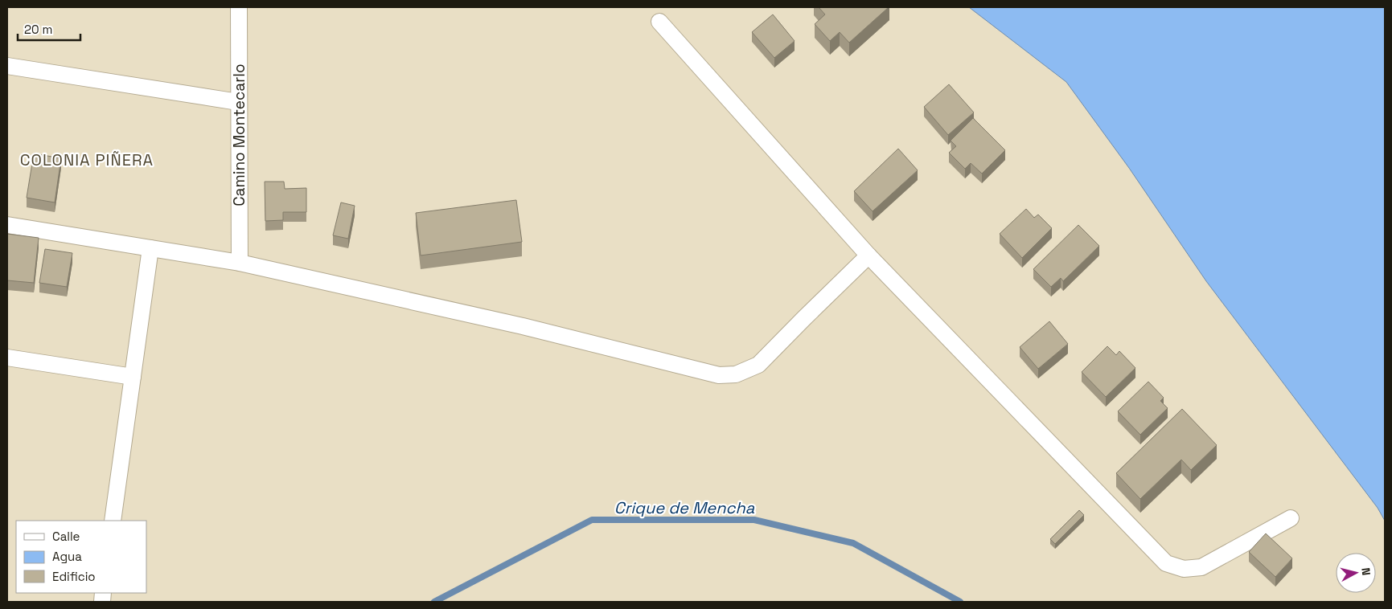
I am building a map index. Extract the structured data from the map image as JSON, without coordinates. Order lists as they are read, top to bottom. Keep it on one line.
{"streets":{"street":["Camino Montecarlo"]},"districts":["COLONIA PIÑERA"],"water":["Crique de Mencha"],"legend":["Calle","Agua","Edificio"],"scale_bar":"20 m","north":"right"}
